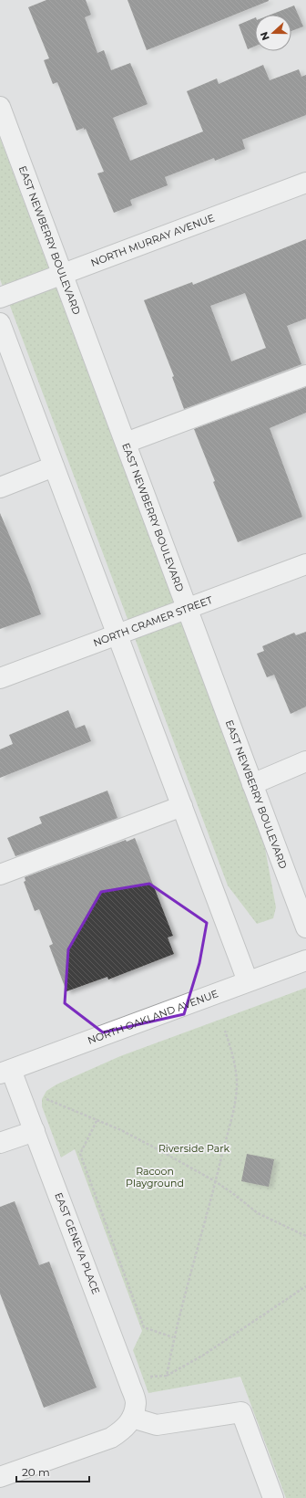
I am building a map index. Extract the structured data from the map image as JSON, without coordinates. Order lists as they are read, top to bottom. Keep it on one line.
{"streets":{"street":["EAST NEWBERRY BOULEVARD","NORTH MURRAY AVENUE","NORTH CRAMER STREET","NORTH OAKLAND AVENUE","EAST GENEVA PLACE"]},"crossings":[["EAST NEWBERRY BOULEVARD","NORTH MURRAY AVENUE"],["EAST NEWBERRY BOULEVARD","NORTH CRAMER STREET"],["NORTH OAKLAND AVENUE","EAST GENEVA PLACE"]],"parks":["Riverside Park","Racoon Playground"],"scale_bar":"20 m","north":"left"}
